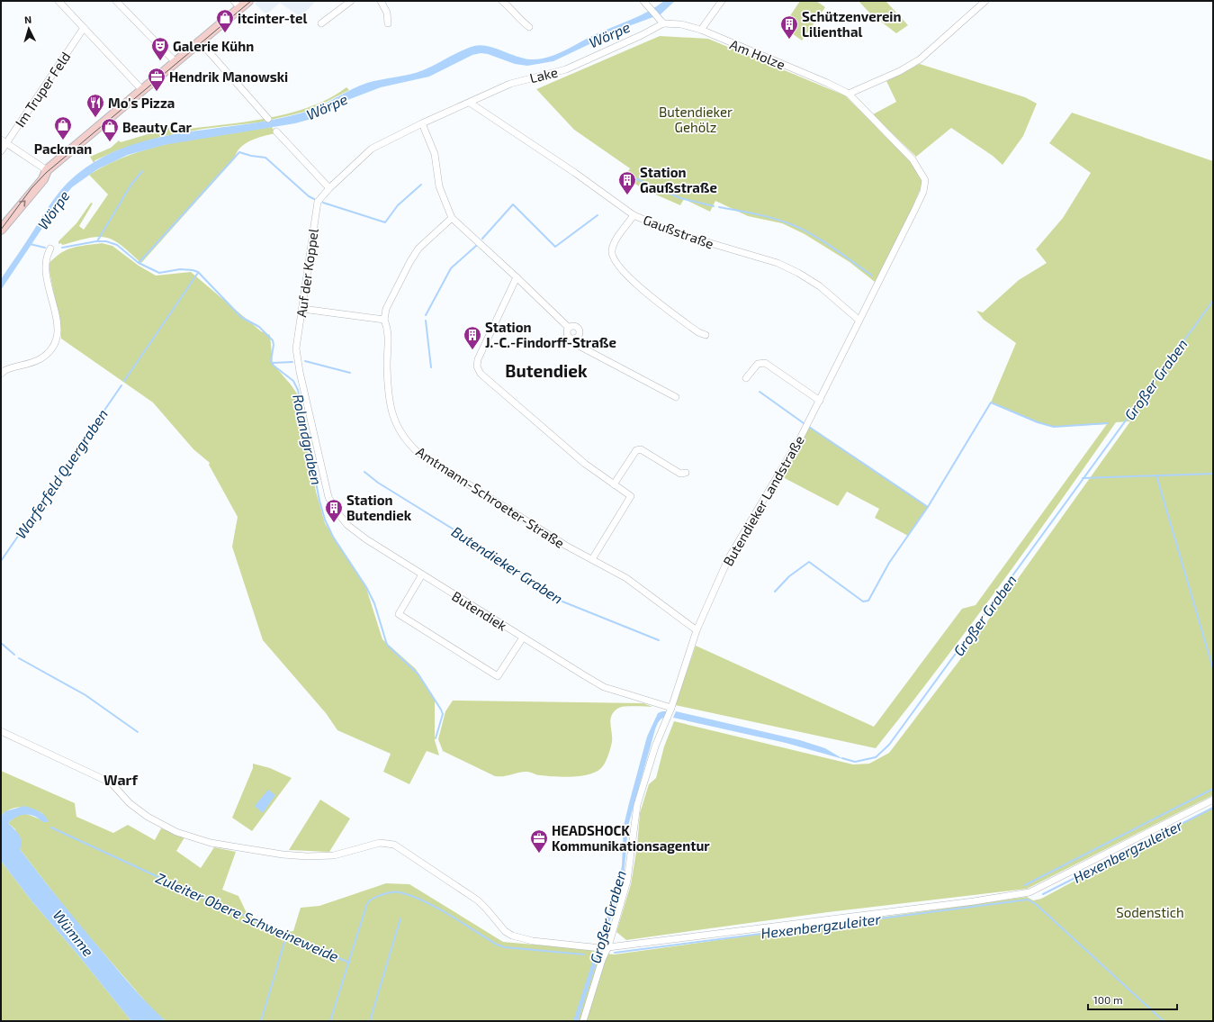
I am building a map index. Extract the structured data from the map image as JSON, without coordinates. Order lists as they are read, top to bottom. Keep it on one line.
{"streets":{"street":["Am Holze","Lake","Im Truper Feld","Gaußstraße","Auf der Koppel","Amtmann-Schroeter-Straße","Butendieker Landstraße","Butendiek"]},"crossings":[["Am Holze","Lake"],["Am Holze","Butendieker Landstraße"],["Lake","Gaußstraße"],["Lake","Auf der Koppel"],["Gaußstraße","Butendieker Landstraße"],["Auf der Koppel","Butendiek"],["Amtmann-Schroeter-Straße","Butendieker Landstraße"],["Butendieker Landstraße","Butendiek"]],"districts":["Butendiek","Warf"],"water":["Wörpe","Großer Graben","Rolandgraben","Warferfeld Quergraben","Butendieker Graben","Hexenbergzuleiter","Zuleiter Obere Schweineweide","Wümme"],"parks":["Butendieker Gehölz","Sodenstich"],"places":{"shop":["itcinter-tel","Packman","Beauty Car"],"building":["Schützenverein Lilienthal","Station Gaußstraße","Station J.-C.-Findorff-Straße","Station Butendiek"],"theatre":["Galerie Kühn"],"office":["Hendrik Manowski","HEADSHOCK Kommunikationsagentur"],"restaurant":["Mo's Pizza"]},"scale_bar":"100 m","north":"top"}
